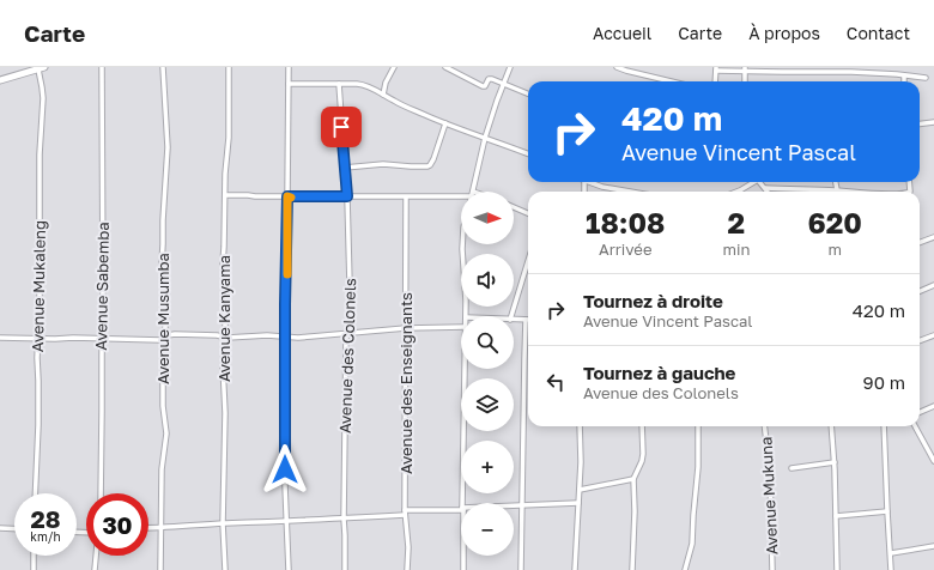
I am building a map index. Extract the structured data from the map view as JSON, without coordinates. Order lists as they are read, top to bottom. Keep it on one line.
{"streets":{"street":["Avenue Mukaleng","Avenue Sabemba","Avenue Musumba","Avenue Kanyama","Avenue des Colonels","Avenue des Enseignants","Avenue Mukuna"]},"north":"right","page":{"header":"Carte","nav":["Accueil","Carte","À propos","Contact"],"turn":["420 m","Avenue Vincent Pascal"],"map_buttons":["+","−"],"eta":["18:08","Arrivée","2","min","620","m"],"list":[{"name":"Tournez à droite","note":"Avenue Vincent Pascal","value":"420 m"},{"name":"Tournez à gauche","note":"Avenue des Colonels","value":"90 m"}],"speed":"28 km/h","limit":"30"}}
